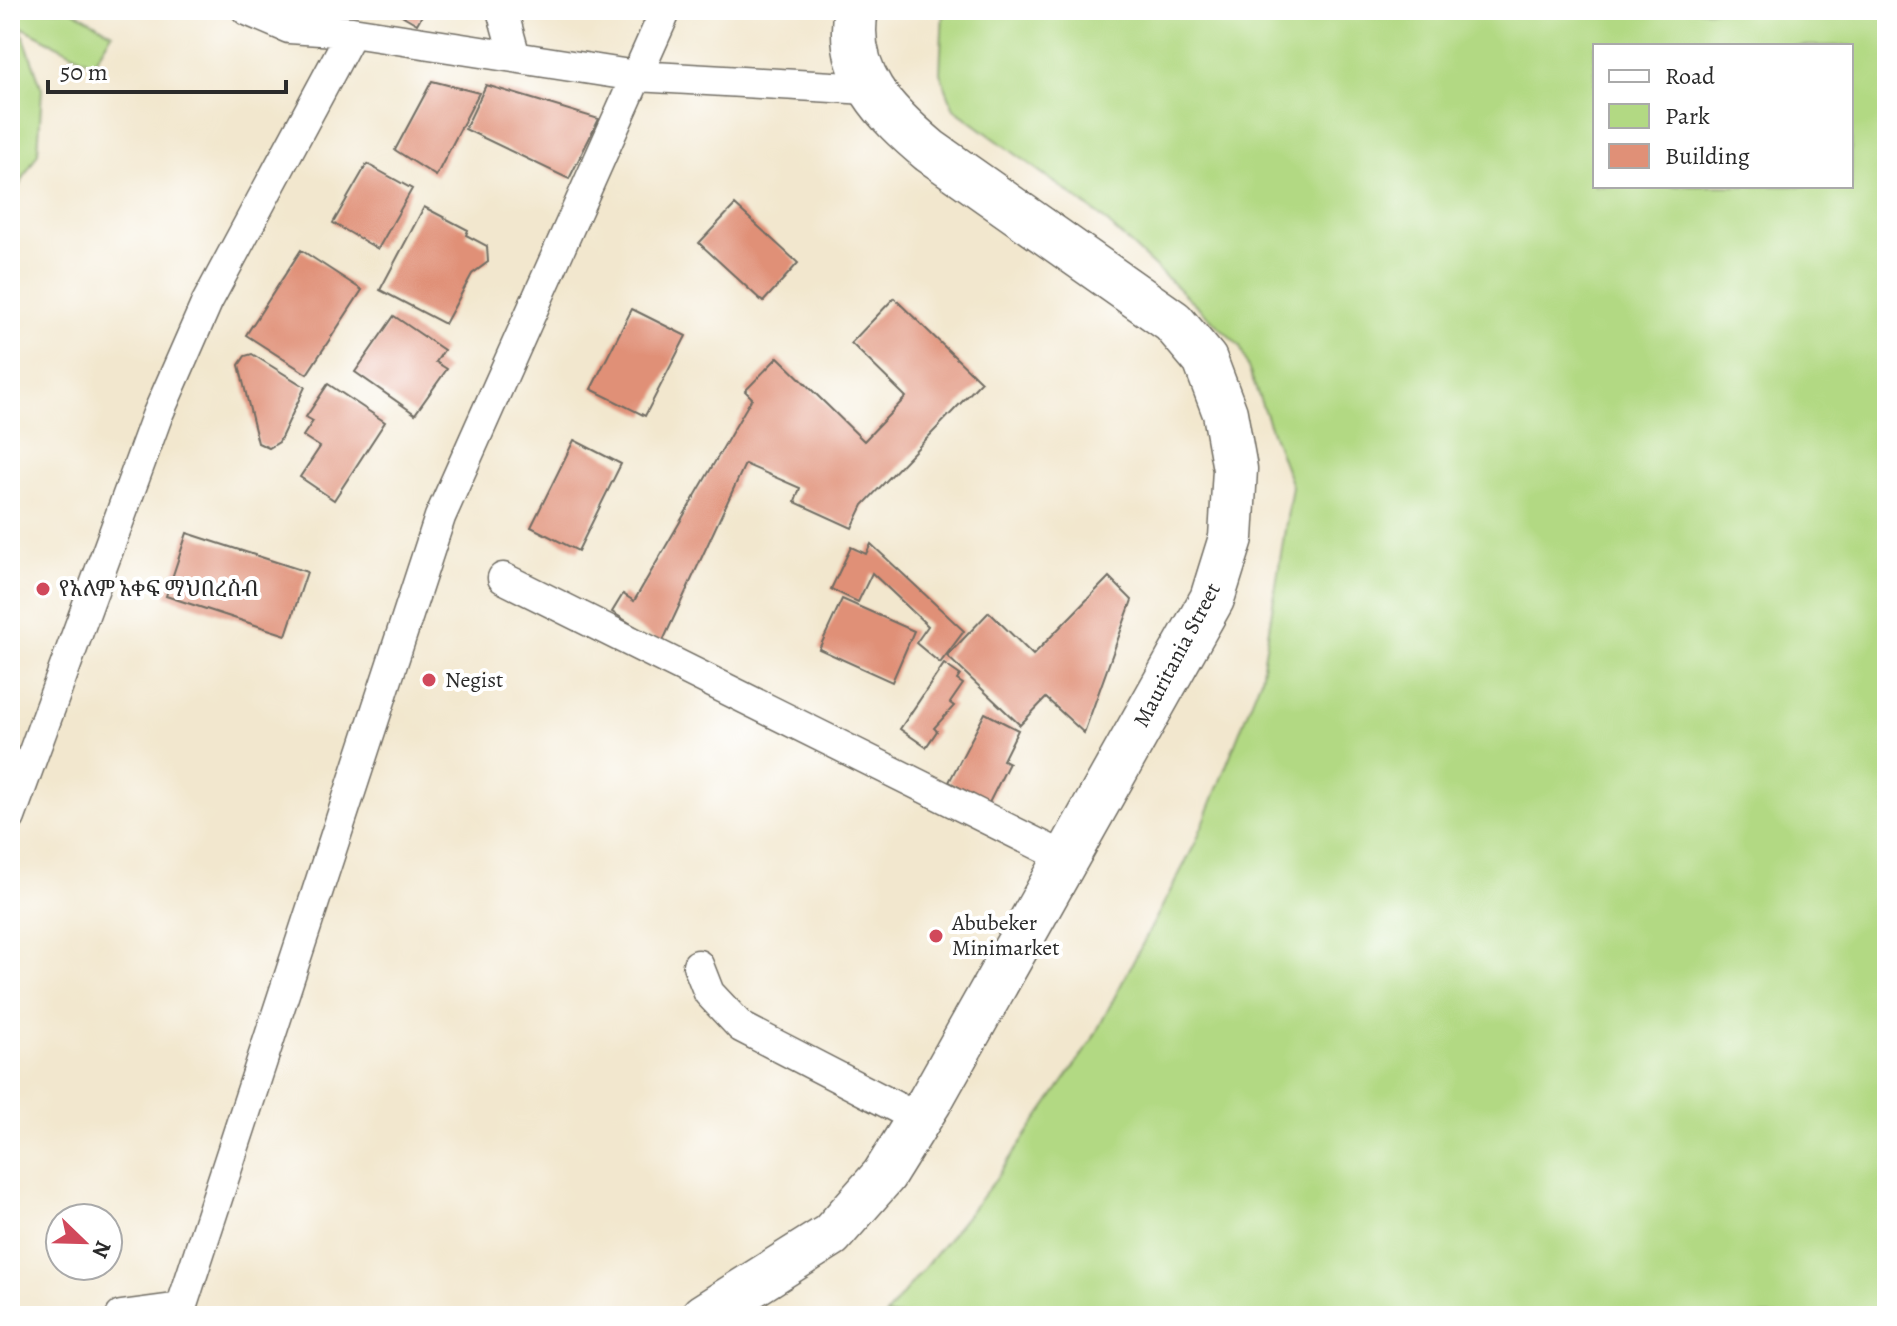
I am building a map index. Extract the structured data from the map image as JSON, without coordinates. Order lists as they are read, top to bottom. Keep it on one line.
{"streets":{"main road":["Mauritania Street"]},"places":["የአለም አቀፍ ማህበረስብ","Negist","Abubeker Minimarket"],"legend":["Road","Park","Building"],"scale_bar":"50 m","north":"bottom right"}
